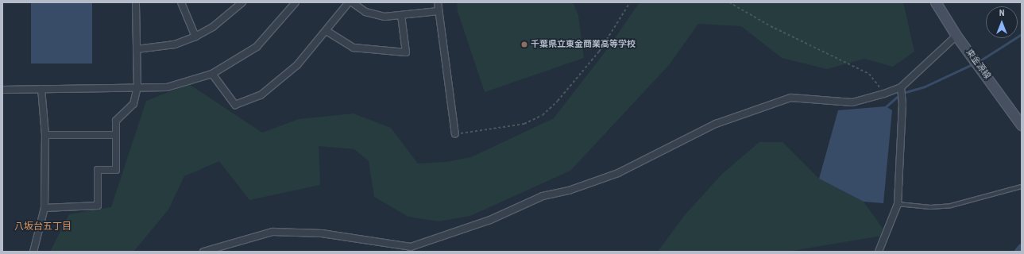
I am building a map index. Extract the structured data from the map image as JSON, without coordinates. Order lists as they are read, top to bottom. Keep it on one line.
{"streets":{"main road":["東金源線"]},"districts":["八坂台五丁目"],"places":["千葉県立東金商業高等学校"],"north":"top"}
